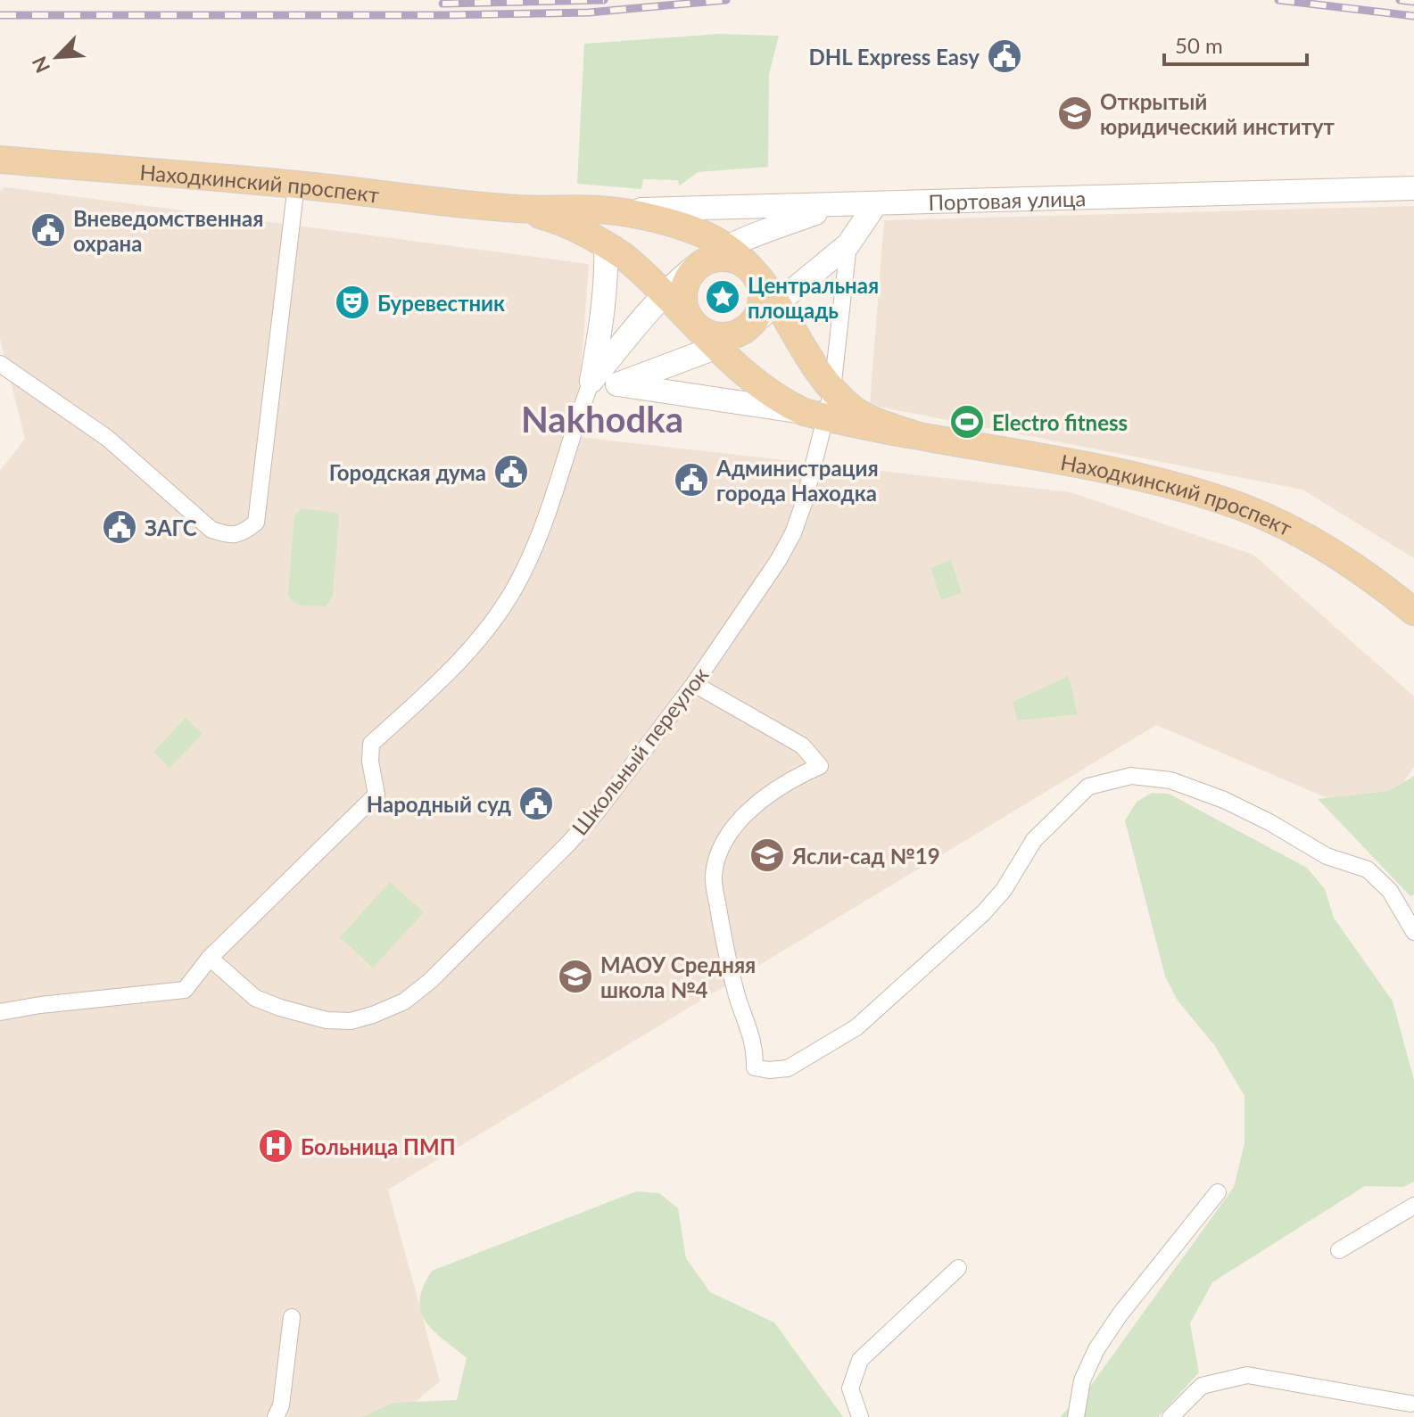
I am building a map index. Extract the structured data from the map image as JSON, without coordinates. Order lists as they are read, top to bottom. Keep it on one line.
{"streets":{"main road":["Находкинский проспект"],"street":["Портовая улица","Школьный переулок"]},"crossings":[["Находкинский проспект","Портовая улица"],["Находкинский проспект","Школьный переулок"]],"districts":["Nakhodka"],"places":{"public building":["DHL Express Easy","Вневедомственная охрана","Городская дума","Администрация города Находка","ЗАГС","Народный суд"],"school or university":["Открытый юридический институт","Ясли-сад №19","МАОУ Средняя школа №4"],"place":["Центральная площадь"],"theatre":["Буревестник"],"sports":["Electro fitness"],"hospital":["Больница ПМП"]},"scale_bar":"50 m","north":"bottom left"}
